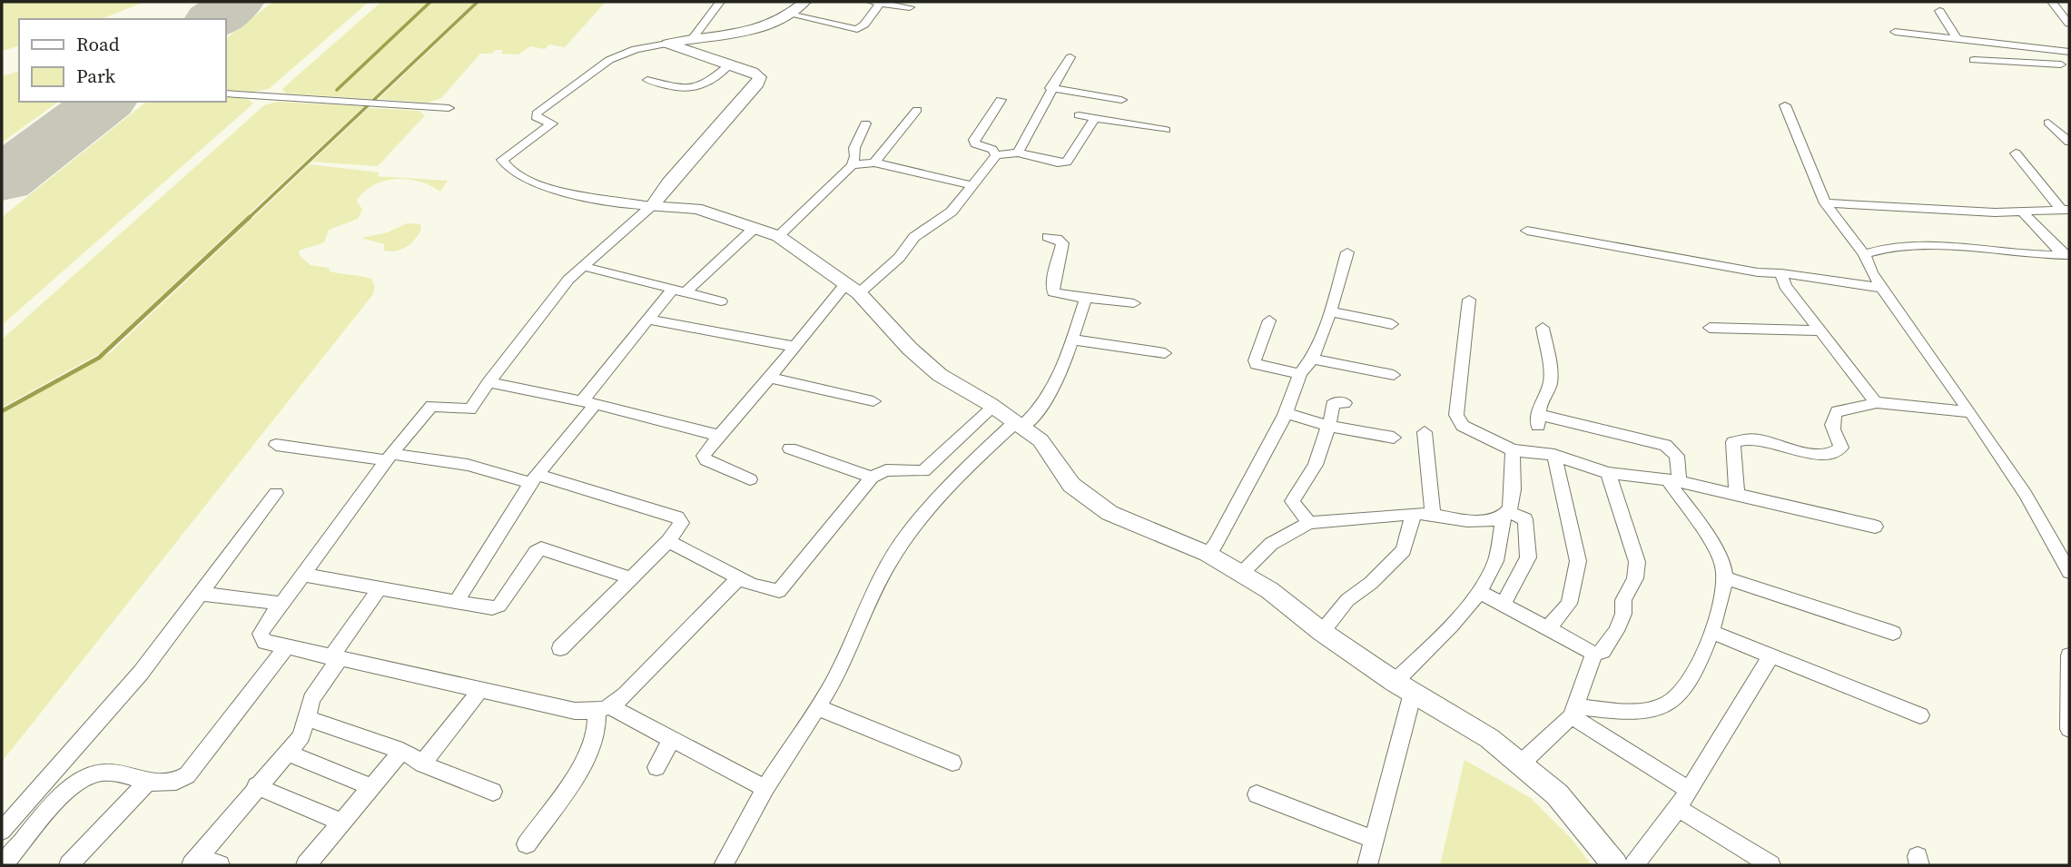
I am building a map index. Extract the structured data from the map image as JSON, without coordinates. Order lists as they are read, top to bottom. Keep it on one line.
{"legend":["Road","Park"]}
